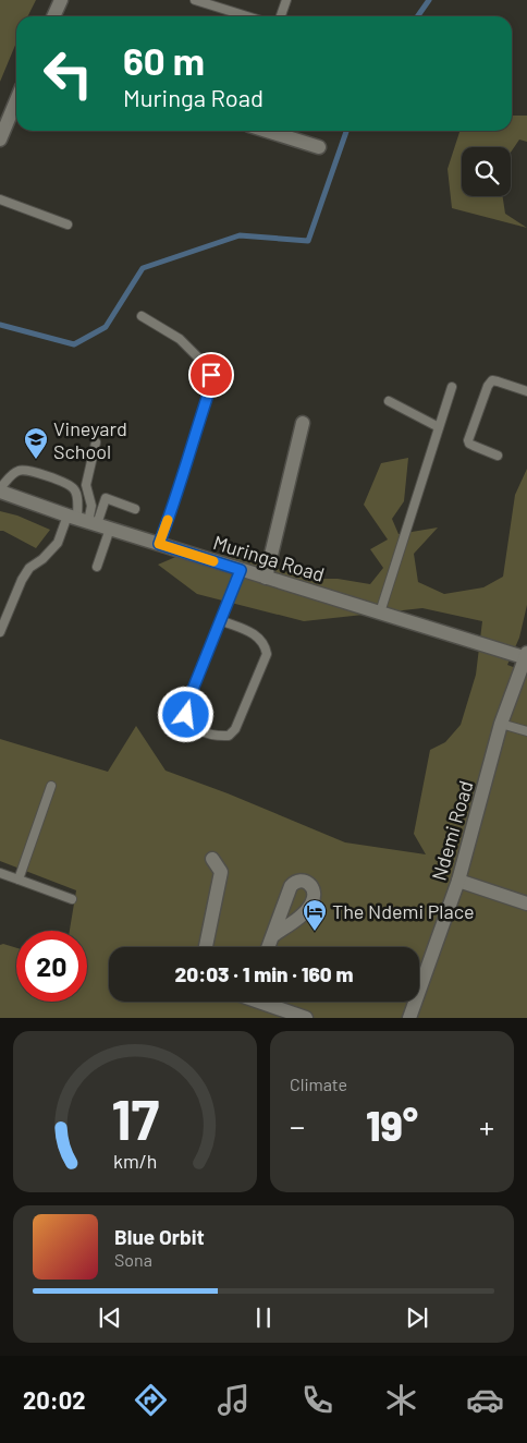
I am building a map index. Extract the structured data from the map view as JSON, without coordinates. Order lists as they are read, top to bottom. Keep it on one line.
{"streets":{"street":["Muringa Road","Ndemi Road"]},"crossings":[["Muringa Road","Ndemi Road"]],"places":{"school or university":["Vineyard School"],"hotel":["The Ndemi Place"]},"page":{"turn":["60 m","Muringa Road"],"limit":"20","trip":"20:03 · 1 min · 160 m","tile":"Climate","heat":["−","19°","+"],"song":["Blue Orbit","Sona"],"tabs":"20:02","gauge":["17","km/h"]}}
